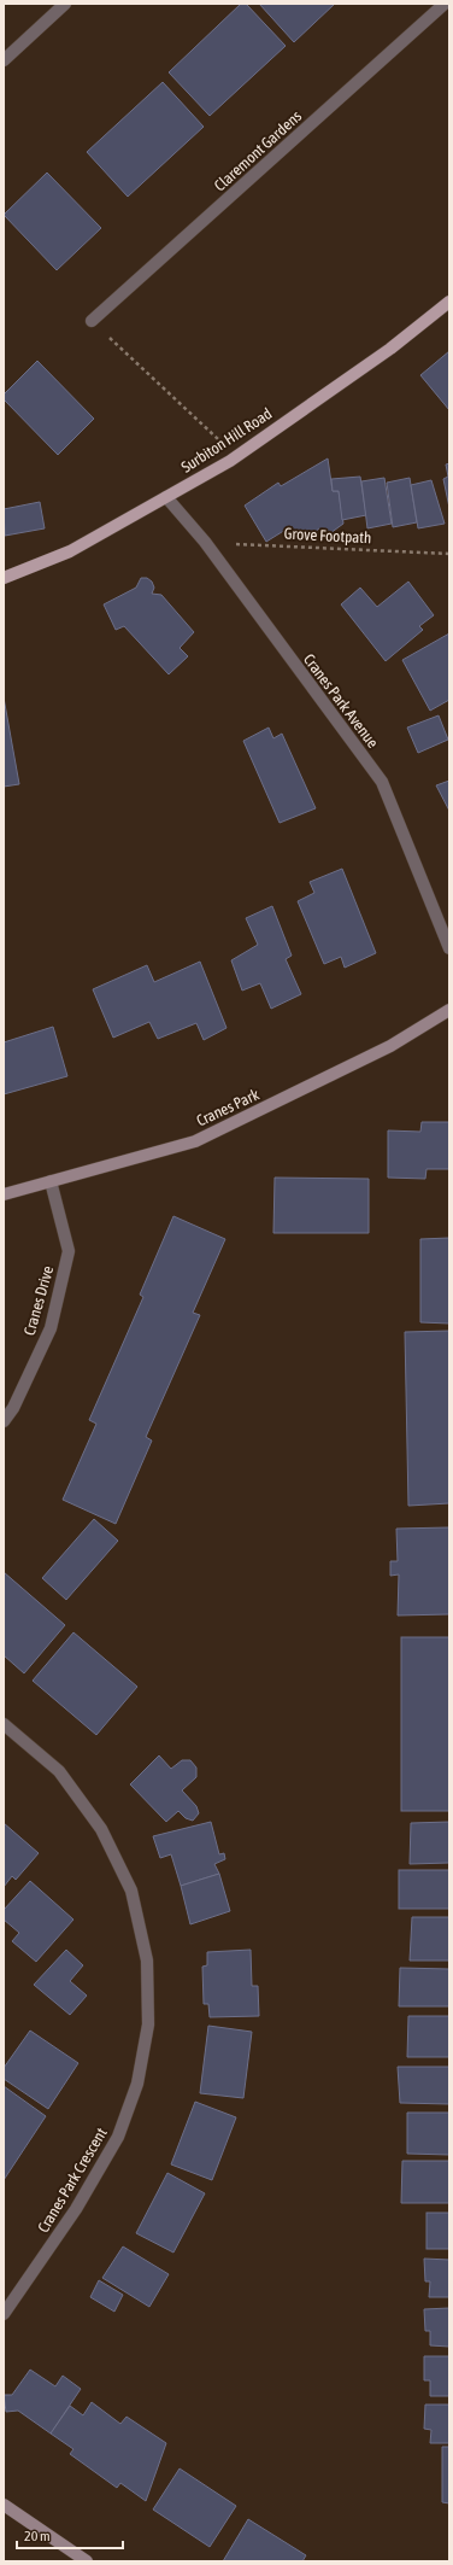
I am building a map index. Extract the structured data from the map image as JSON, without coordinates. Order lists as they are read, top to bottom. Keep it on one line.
{"streets":{"main road":["Surbiton Hill Road"],"street":["Claremont Gardens","Cranes Park Avenue","Cranes Park","Cranes Drive","Cranes Park Crescent"],"path":["Grove Footpath"]},"crossings":[["Surbiton Hill Road","Cranes Park Avenue"],["Grove Footpath","Cranes Park Avenue"],["Cranes Park","Cranes Drive"]],"scale_bar":"20 m"}
